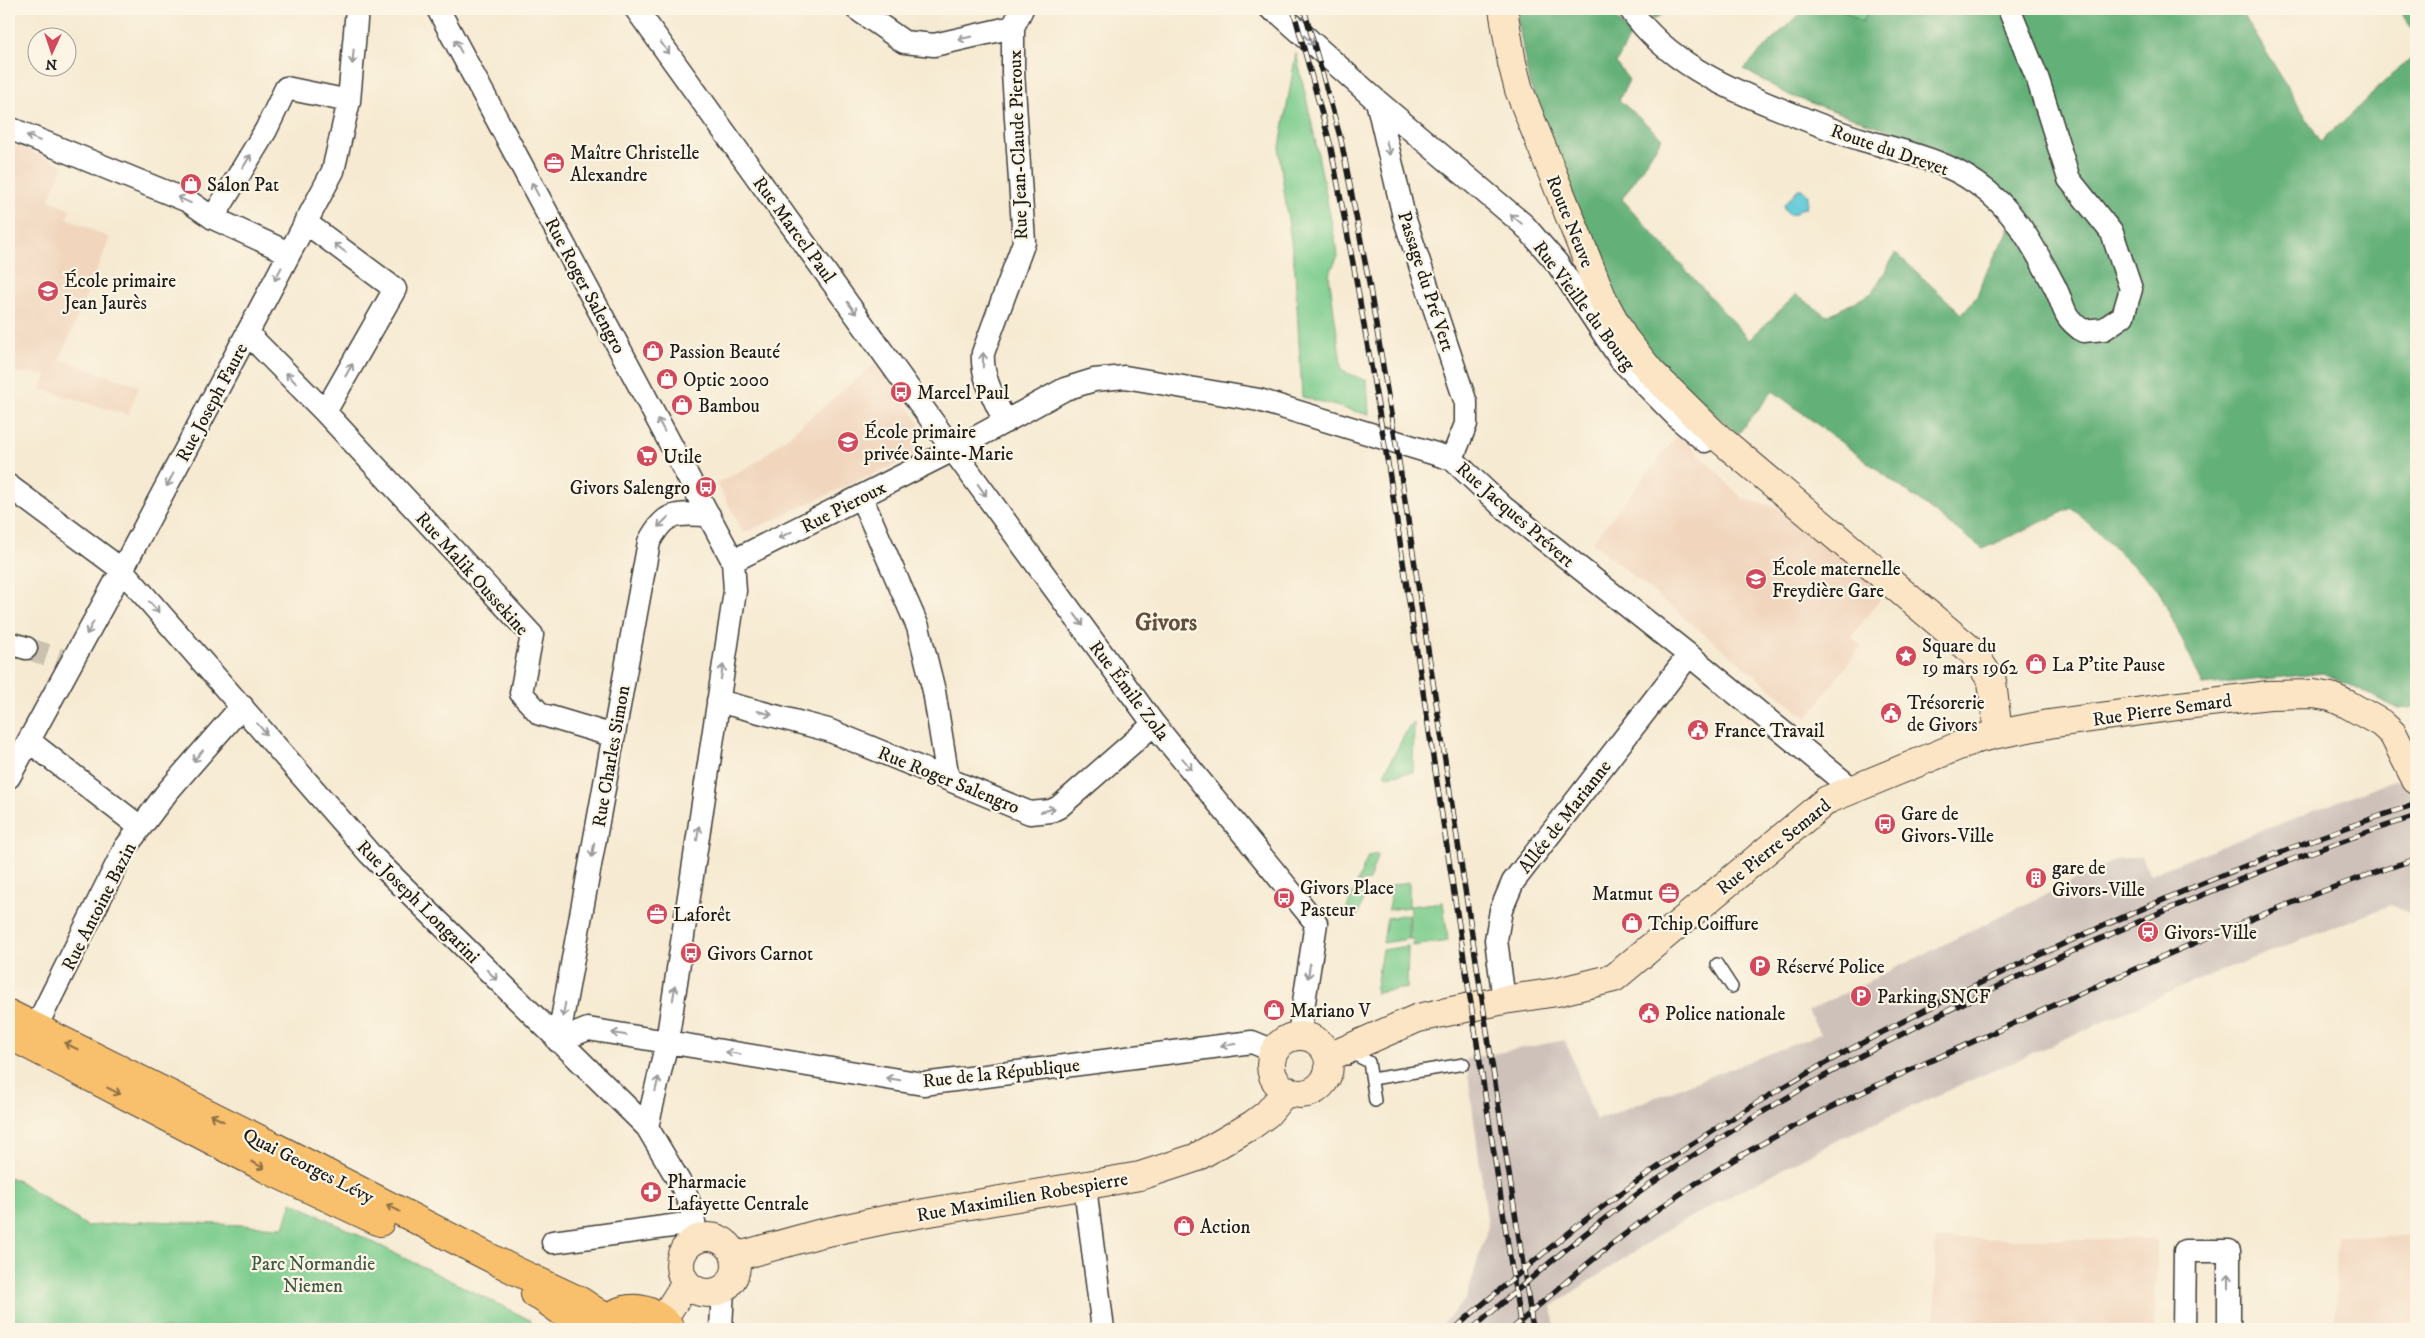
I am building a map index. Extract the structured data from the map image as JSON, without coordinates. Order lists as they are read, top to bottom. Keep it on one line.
{"streets":{"main road":["Route Neuve","Rue Vieille du Bourg","Rue Pierre Semard","Quai Georges Lévy","Rue Maximilien Robespierre"],"street":["Rue Jean-Claude Pieroux","Route du Drevet","Rue Marcel Paul","Passage du Pré Vert","Rue Roger Salengro","Rue Joseph Faure","Rue Pieroux","Rue Jacques Prévert","Rue Malik Oussekine","Rue Émile Zola","Rue Charles Simon","Allée de Marianne","Rue Joseph Longarini","Rue Antoine Bazin","Rue de la République"]},"crossings":[["Rue Jean-Claude Pieroux","Rue Pieroux"],["Rue Jean-Claude Pieroux","Rue Jacques Prévert"],["Route Neuve","Rue Vieille du Bourg"],["Rue Marcel Paul","Rue Pieroux"],["Rue Marcel Paul","Rue Émile Zola"],["Passage du Pré Vert","Rue Vieille du Bourg"],["Passage du Pré Vert","Rue Jacques Prévert"],["Rue Roger Salengro","Rue Pieroux"],["Rue Roger Salengro","Rue Émile Zola"],["Rue Roger Salengro","Rue Charles Simon"],["Rue Vieille du Bourg","Rue Pierre Semard"],["Rue Joseph Faure","Rue Malik Oussekine"],["Rue Joseph Faure","Rue Joseph Longarini"],["Rue Pieroux","Rue Jacques Prévert"],["Rue Pieroux","Rue Émile Zola"],["Rue Jacques Prévert","Rue Pierre Semard"],["Rue Jacques Prévert","Allée de Marianne"],["Rue Malik Oussekine","Rue Charles Simon"],["Rue Émile Zola","Rue Pierre Semard"],["Rue Émile Zola","Rue de la République"],["Rue Émile Zola","Rue Maximilien Robespierre"],["Rue Pierre Semard","Allée de Marianne"],["Rue Pierre Semard","Rue de la République"],["Rue Pierre Semard","Rue Maximilien Robespierre"],["Rue Charles Simon","Rue Joseph Longarini"],["Rue Charles Simon","Rue de la République"],["Rue Joseph Longarini","Rue Antoine Bazin"],["Rue Joseph Longarini","Rue de la République"],["Rue Joseph Longarini","Rue Maximilien Robespierre"],["Rue Antoine Bazin","Quai Georges Lévy"],["Rue de la République","Rue Maximilien Robespierre"]],"one_way":["Rue Jean-Claude Pieroux","Rue Marcel Paul","Passage du Pré Vert","Rue Joseph Faure","Rue Pieroux","Rue Joseph Longarini","Rue Antoine Bazin","Rue de la République"],"districts":["Givors"],"parks":["Parc Normandie Niemen"],"places":{"office":["Maître Christelle Alexandre","Matmut","Laforêt"],"shop":["Salon Pat","Passion Beauté","Optic 2000","Bambou","La P'tite Pause","Tchip Coiffure","Mariano V","Action"],"school or university":["École primaire Jean Jaurès","École primaire privée Sainte-Marie","École maternelle Freydière Gare"],"bus stop":["Marcel Paul","Givors Salengro","Gare de Givors-Ville","Givors Place Pasteur","Givors Carnot"],"supermarket":["Utile"],"place":["Square du 19 mars 1962"],"public building":["Trésorerie de Givors","France Travail","Police nationale"],"building":["gare de Givors-Ville"],"station":["Givors-Ville"],"parking":["Réservé Police","Parking SNCF"],"pharmacy":["Pharmacie Lafayette Centrale"]},"north":"bottom"}
